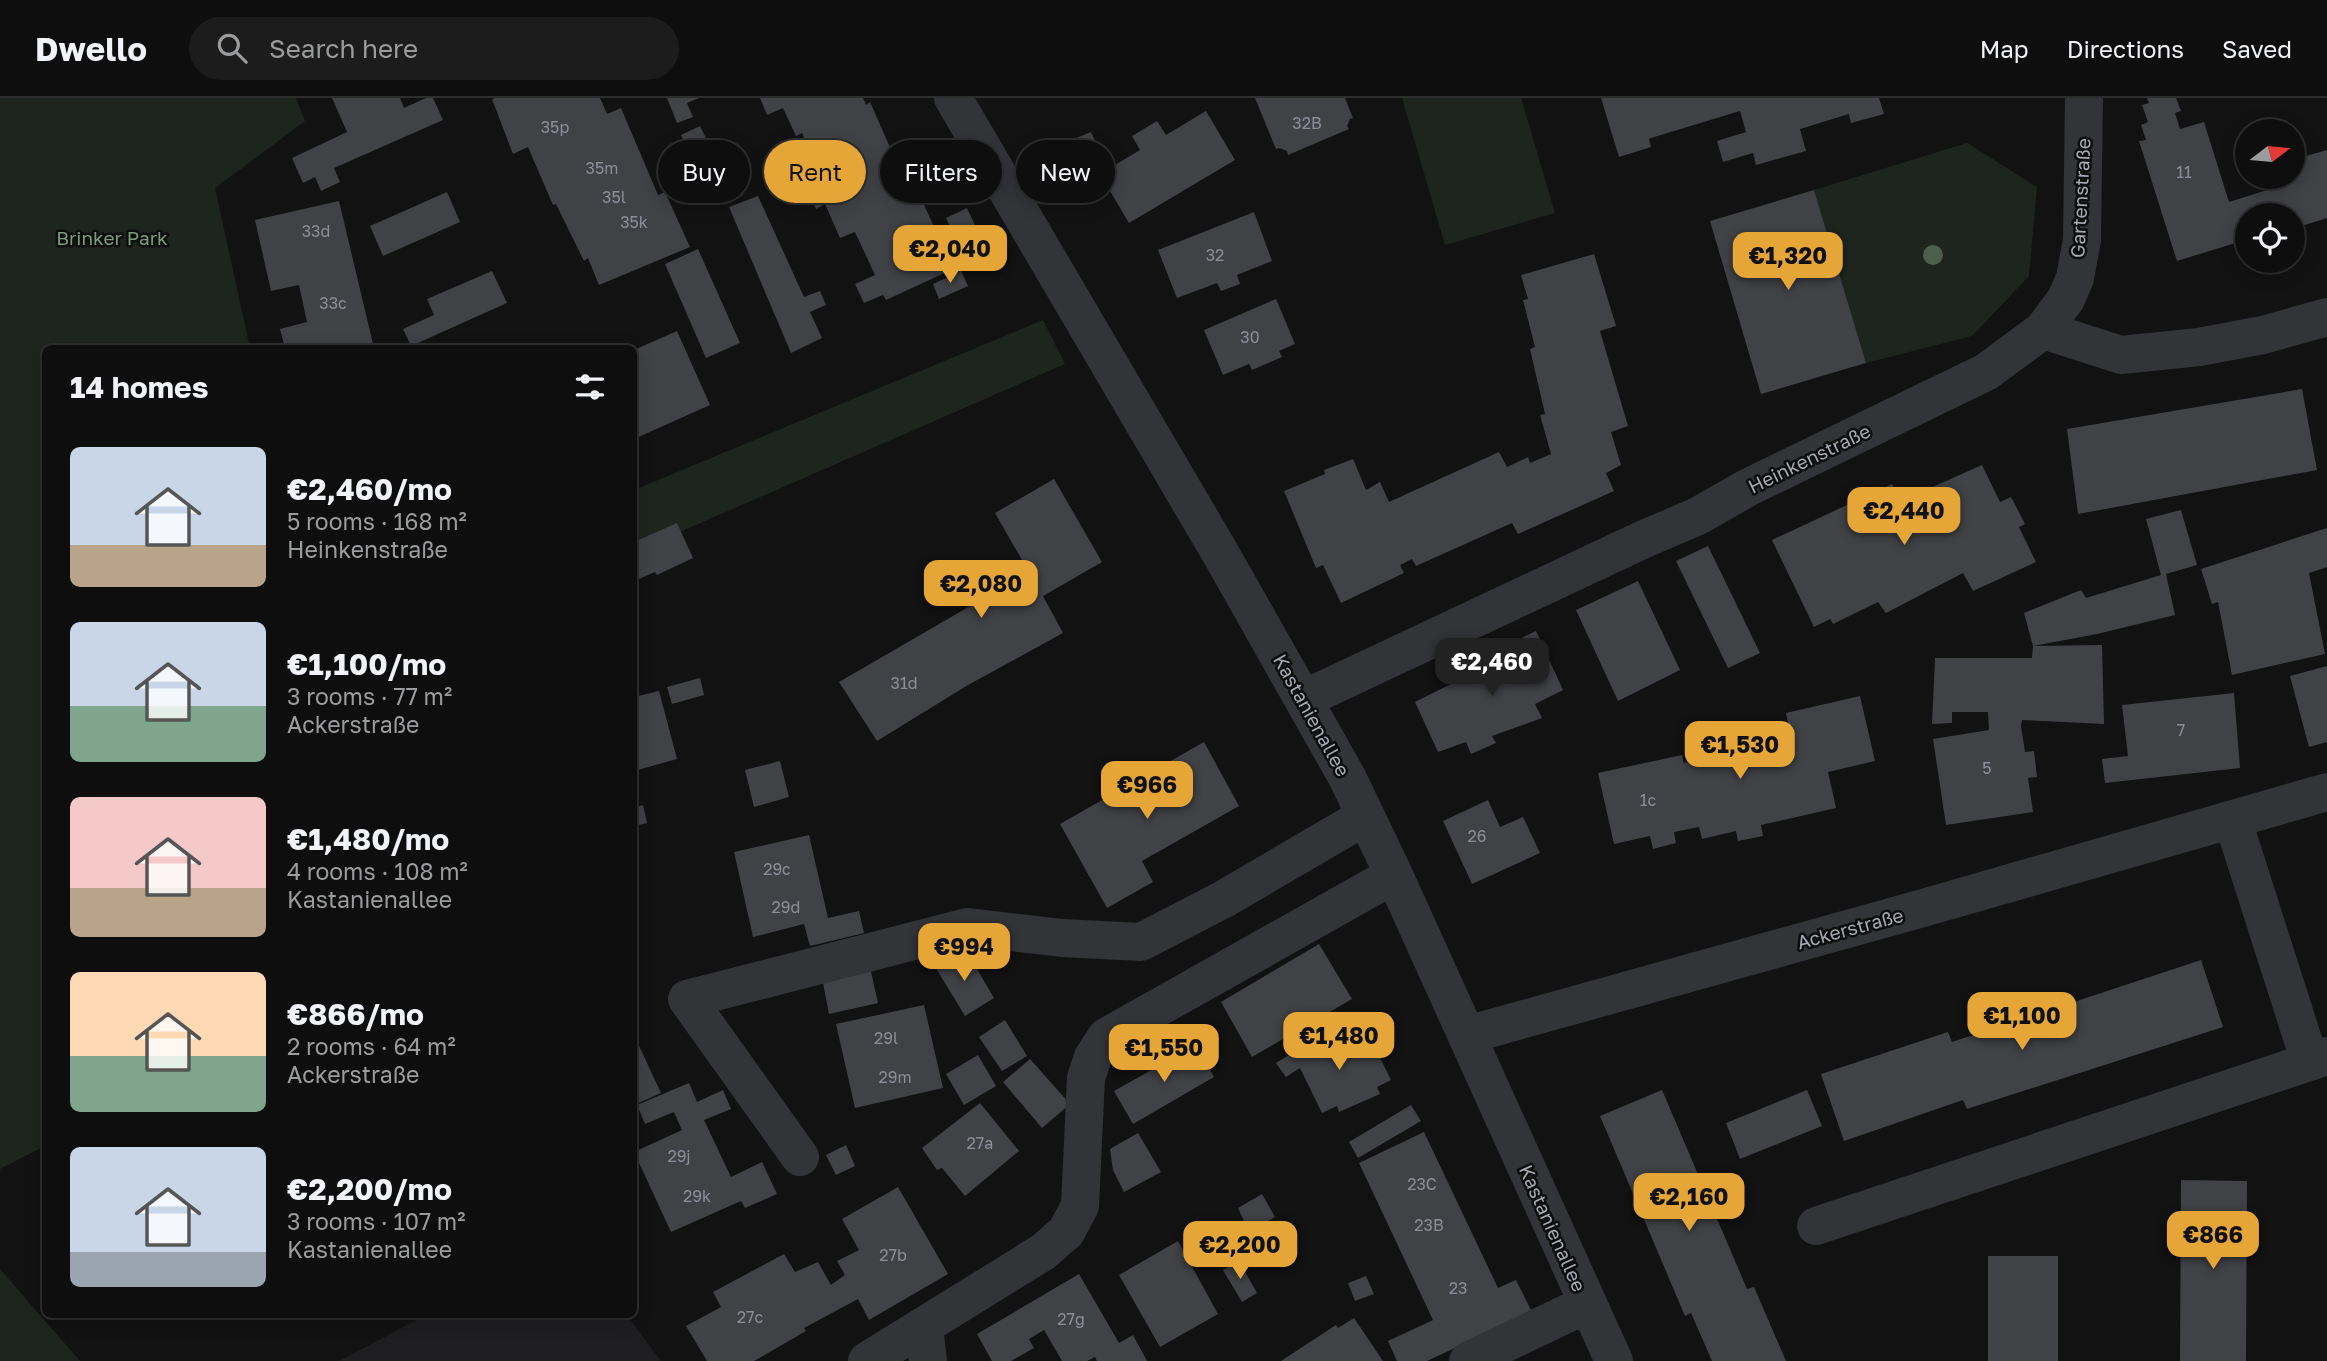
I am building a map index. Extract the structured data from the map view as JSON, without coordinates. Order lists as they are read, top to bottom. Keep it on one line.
{"streets":{"street":["Gartenstraße","Heinkenstraße","Kastanienallee","Ackerstraße"]},"crossings":[["Gartenstraße","Heinkenstraße"],["Heinkenstraße","Kastanienallee"],["Kastanienallee","Ackerstraße"]],"parks":["Brinker Park"],"house_numbers":["32B","35p","35m","11","35l","35k","33d","32","33c","30","31d","7","5","1c","26","29c","29d","29l","29m","27a","29j","23C","29k","23B","27b","23","27c","27g"],"north":"right","page":{"header":"Dwello","search":"Search here","nav":["Map","Directions","Saved"],"chip":["Buy","Rent","Filters","New"],"price":["€2,040","€1,320","€2,440","€2,080","€2,460","€1,530","€966","€994","€1,100","€1,480","€1,550","€2,160","€866","€2,200"],"heading":"14 homes","list":[{"name":"€2,460/mo","note":"5 rooms · 168 m² · Heinkenstraße"},{"name":"€1,100/mo","note":"3 rooms · 77 m² · Ackerstraße"},{"name":"€1,480/mo","note":"4 rooms · 108 m² · Kastanienallee"},{"name":"€866/mo","note":"2 rooms · 64 m² · Ackerstraße"},{"name":"€2,200/mo","note":"3 rooms · 107 m² · Kastanienallee"}]}}
